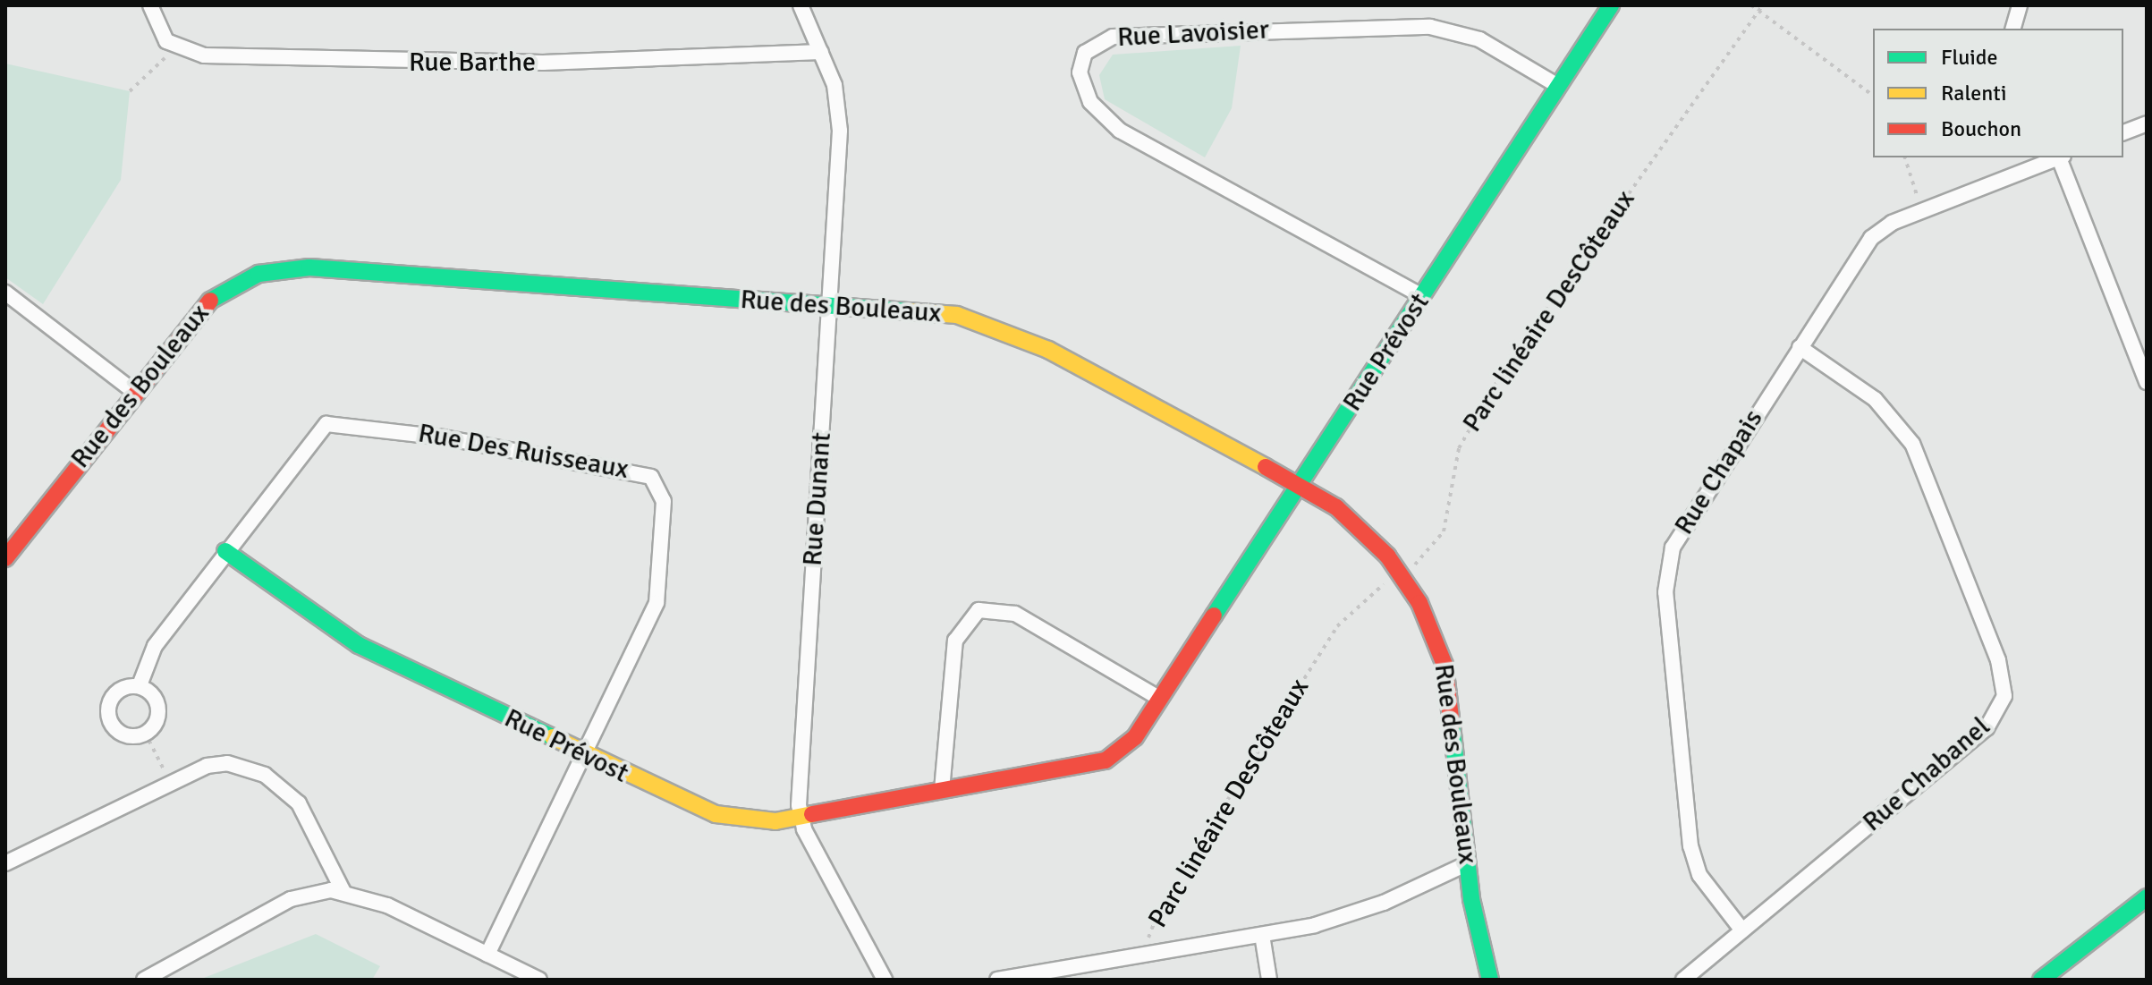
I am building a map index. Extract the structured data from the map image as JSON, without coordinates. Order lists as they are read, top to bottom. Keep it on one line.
{"streets":{"street":["Rue Lavoisier","Rue Barthe","Rue des Bouleaux","Rue Prévost","Rue Des Ruisseaux","Rue Chapais","Rue Dunant","Rue Chabanel"],"path":["Parc linéaire DesCôteaux"]},"crossings":[["Rue Lavoisier","Rue Prévost"],["Rue Barthe","Rue Dunant"],["Rue des Bouleaux","Parc linéaire DesCôteaux"],["Rue des Bouleaux","Rue Prévost"],["Rue des Bouleaux","Rue Dunant"],["Rue Prévost","Rue Des Ruisseaux"],["Rue Prévost","Rue Dunant"],["Rue Chapais","Rue Chabanel"]],"legend":["Fluide","Ralenti","Bouchon"]}
